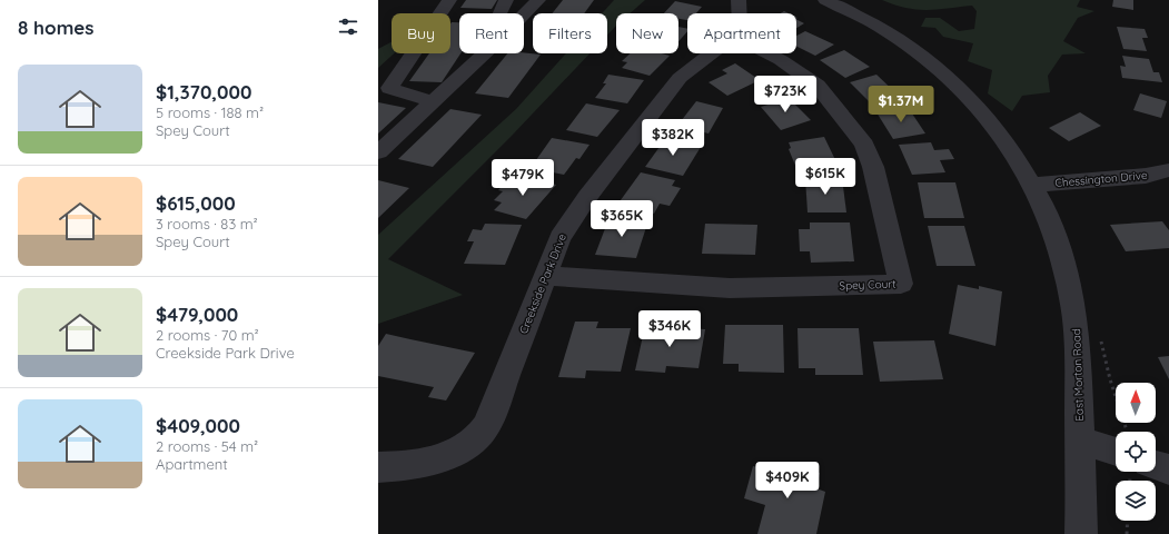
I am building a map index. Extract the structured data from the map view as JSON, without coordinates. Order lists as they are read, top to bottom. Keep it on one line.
{"streets":{"street":["Chessington Drive","Creekside Park Drive","Spey Court","East Morton Road"]},"crossings":[["Chessington Drive","East Morton Road"],["Creekside Park Drive","Spey Court"]],"north":"top","page":{"heading":"8 homes","chip":["Buy","Rent","Filters","New","Apartment"],"list":[{"name":"$1,370,000","note":"5 rooms · 188 m² · Spey Court"},{"name":"$615,000","note":"3 rooms · 83 m² · Spey Court"},{"name":"$479,000","note":"2 rooms · 70 m² · Creekside Park Drive"},{"name":"$409,000","note":"2 rooms · 54 m² · Apartment"}],"price":["$723K","$1.37M","$382K","$615K","$479K","$365K","$346K","$409K"]}}
